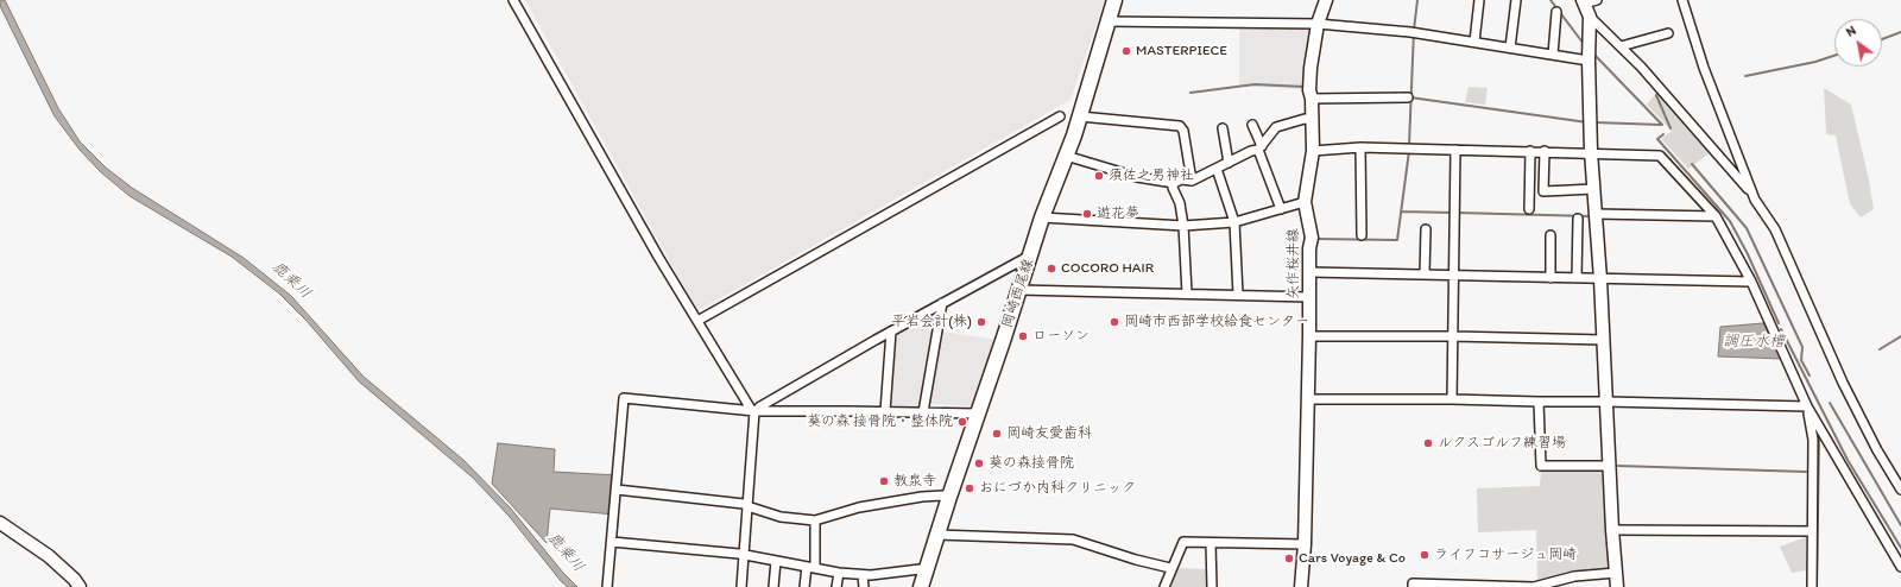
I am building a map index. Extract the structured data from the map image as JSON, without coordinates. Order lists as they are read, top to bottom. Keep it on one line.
{"streets":{"main road":["岡崎西尾線"],"street":["矢作桜井線"]},"water":["鹿乗川","調圧水槽"],"places":["MASTERPIECE","須佐之男神社","遊花夢","COCORO HAIR","平岩会計(株)","岡崎市西部学校給食センター","ローソン","葵の森 接骨院・整体院","岡崎友愛歯科","ルクスゴルフ練習場","葵の森接骨院","教泉寺","おにづか内科クリニック","ライフコサージュ岡崎","Cars Voyage & Co"],"north":"top left"}
